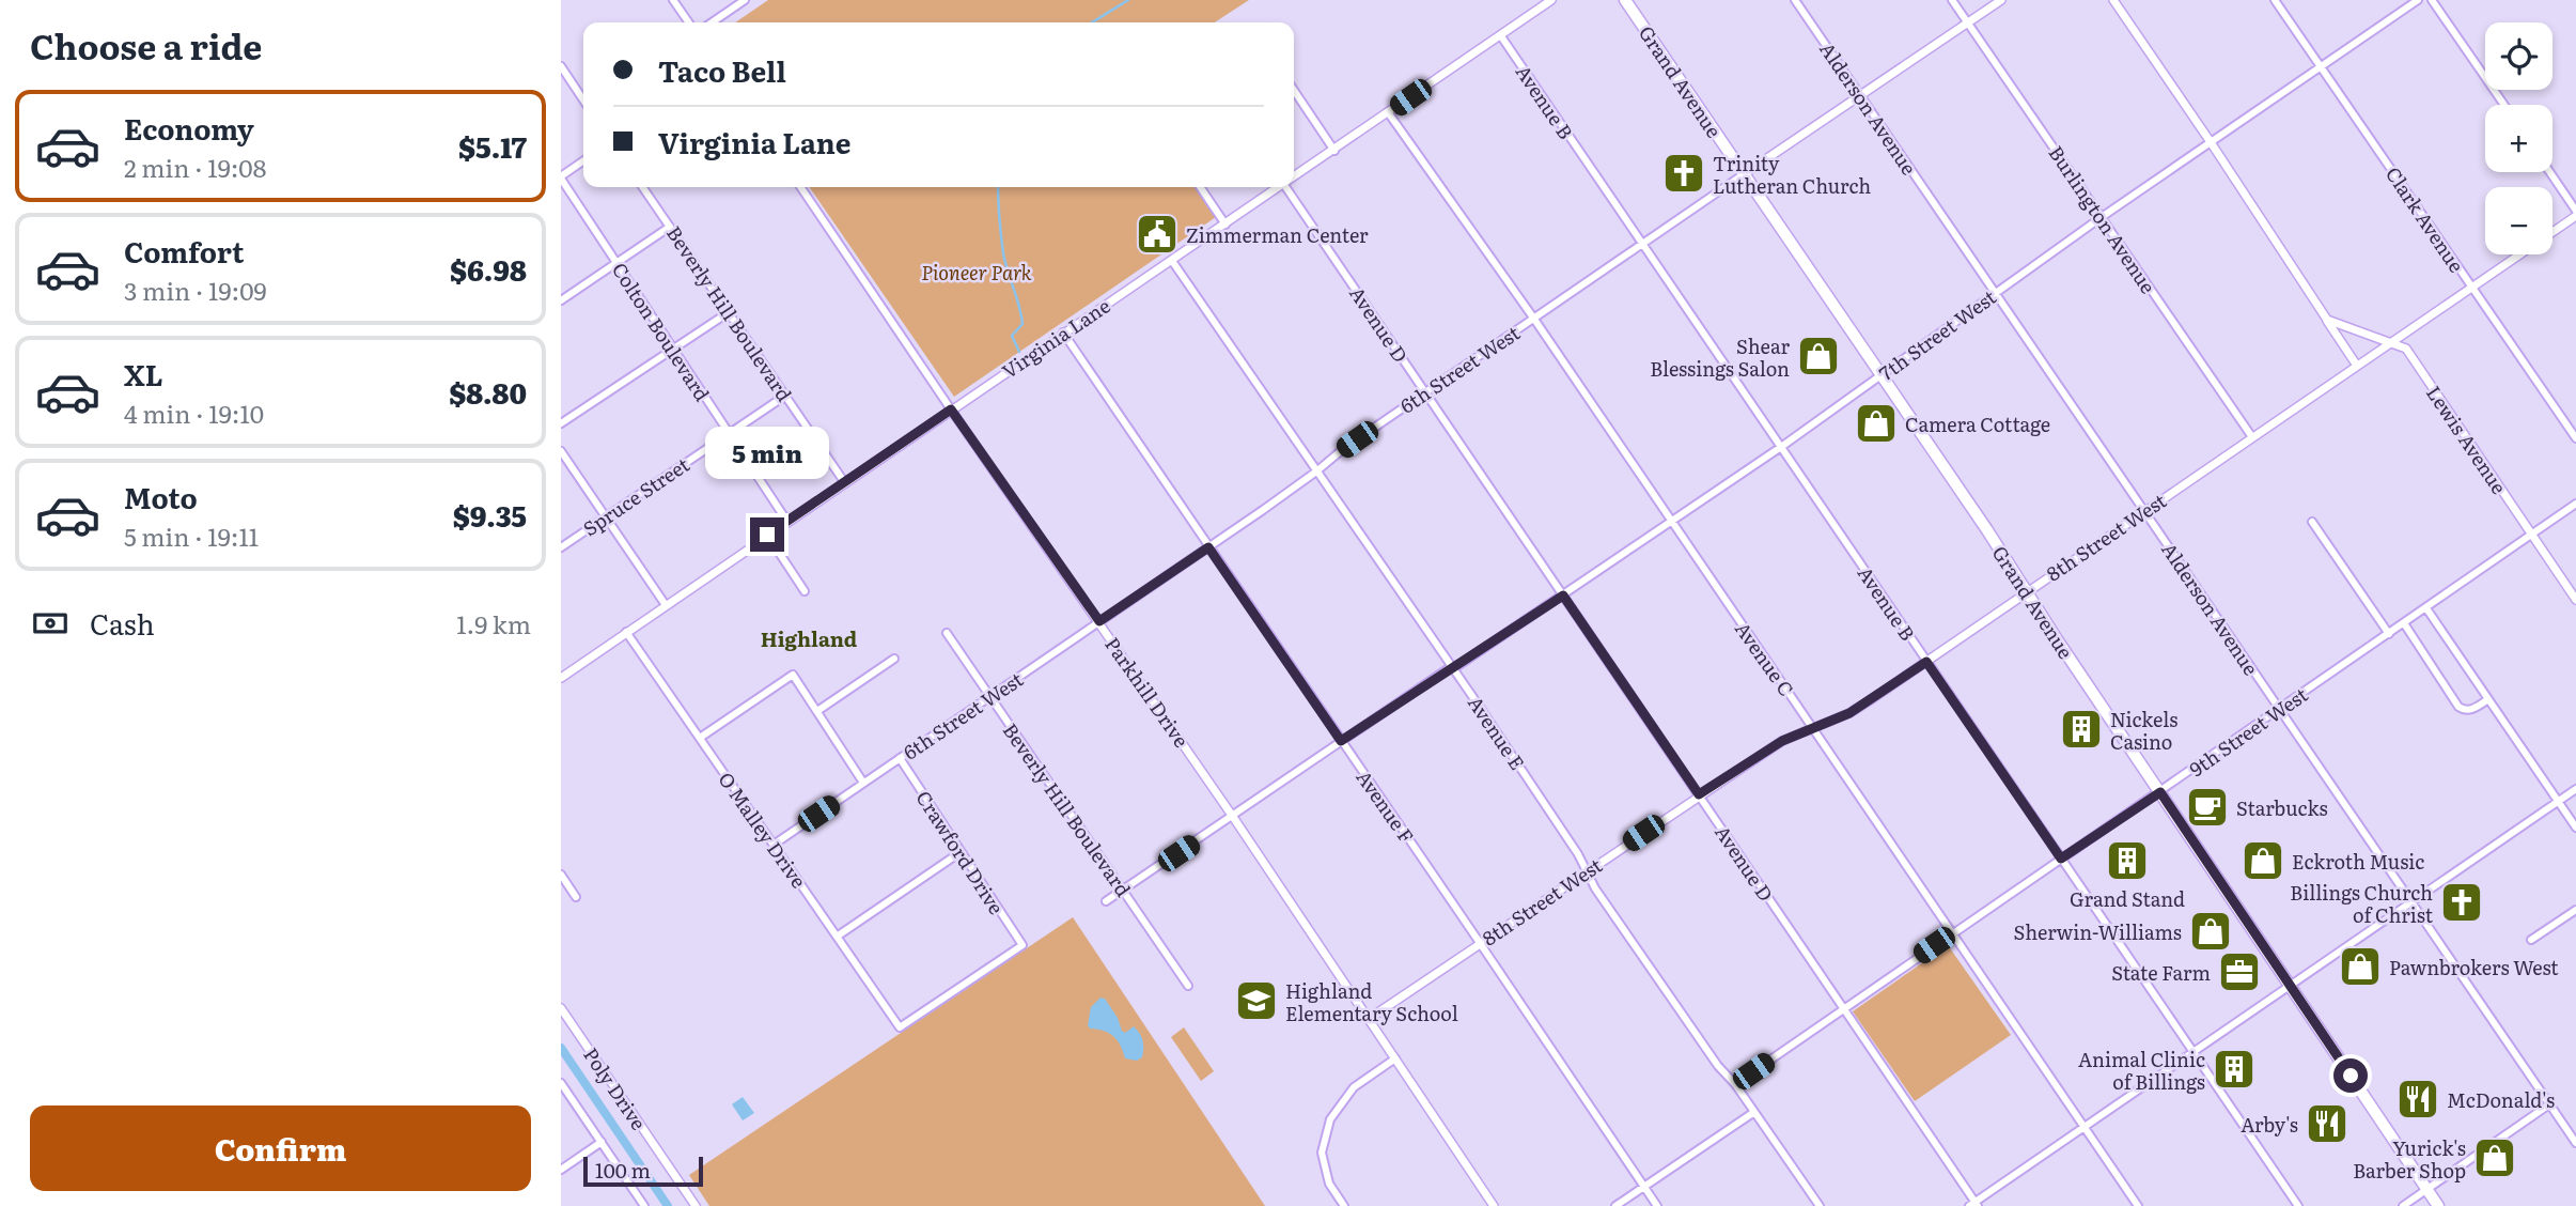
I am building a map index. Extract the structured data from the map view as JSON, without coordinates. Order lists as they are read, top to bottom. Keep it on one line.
{"streets":{"main road":["Grand Avenue"],"street":["Avenue B","Alderson Avenue","Burlington Avenue","Clark Avenue","Beverly Hill Boulevard","Avenue D","Colton Boulevard","7th Street West","Virginia Lane","6th Street West","Lewis Avenue","Spruce Street","8th Street West","Avenue C","Parkhill Drive","9th Street West","Avenue E","Avenue F","O Malley Drive","Crawford Drive","Poly Drive"]},"crossings":[["Grand Avenue","7th Street West"],["Grand Avenue","6th Street West"],["Grand Avenue","8th Street West"],["Grand Avenue","9th Street West"],["Avenue B","7th Street West"],["Avenue B","Virginia Lane"],["Avenue B","6th Street West"],["Avenue B","8th Street West"],["Avenue B","9th Street West"],["Alderson Avenue","7th Street West"],["Alderson Avenue","6th Street West"],["Alderson Avenue","8th Street West"],["Alderson Avenue","9th Street West"],["Burlington Avenue","7th Street West"],["Burlington Avenue","6th Street West"],["Burlington Avenue","8th Street West"],["Clark Avenue","7th Street West"],["Clark Avenue","8th Street West"],["Beverly Hill Boulevard","7th Street West"],["Beverly Hill Boulevard","Virginia Lane"],["Beverly Hill Boulevard","6th Street West"],["Beverly Hill Boulevard","Spruce Street"],["Avenue D","7th Street West"],["Avenue D","6th Street West"],["Avenue D","8th Street West"],["Avenue D","9th Street West"],["Colton Boulevard","Virginia Lane"],["Colton Boulevard","Spruce Street"],["7th Street West","Avenue C"],["7th Street West","Parkhill Drive"],["7th Street West","Avenue E"],["7th Street West","Avenue F"],["Virginia Lane","Avenue C"],["Virginia Lane","Parkhill Drive"],["Virginia Lane","Avenue E"],["Virginia Lane","Avenue F"],["Virginia Lane","O Malley Drive"],["6th Street West","Avenue C"],["6th Street West","Parkhill Drive"],["6th Street West","Avenue E"],["6th Street West","Avenue F"],["6th Street West","O Malley Drive"],["6th Street West","Crawford Drive"],["Lewis Avenue","8th Street West"],["Lewis Avenue","9th Street West"],["8th Street West","Avenue C"],["8th Street West","Parkhill Drive"],["8th Street West","Avenue E"],["8th Street West","Avenue F"],["Avenue C","9th Street West"],["9th Street West","Avenue E"],["O Malley Drive","Crawford Drive"]],"districts":["Highland"],"parks":["Pioneer Park"],"places":{"church":["Trinity Lutheran Church","Billings Church of Christ"],"public building":["Zimmerman Center"],"shop":["Shear Blessings Salon","Camera Cottage","Eckroth Music","Sherwin-Williams","Pawnbrokers West","Yurick's Barber Shop"],"building":["Nickels Casino","Grand Stand","Animal Clinic of Billings"],"cafe":["Starbucks"],"office":["State Farm"],"school or university":["Highland Elementary School"],"restaurant":["McDonald's","Arby's"]},"scale_bar":"100 m","page":{"heading":"Choose a ride","map_buttons":["+","−"],"banner":["Taco Bell","Virginia Lane"],"list":[{"name":"Economy","note":"2 min · 19:08","value":"$5.17"},{"name":"Comfort","note":"3 min · 19:09","value":"$6.98"},{"name":"XL","note":"4 min · 19:10","value":"$8.80"},{"name":"Moto","note":"5 min · 19:11","value":"$9.35"}],"bubble":"5 min","pay":["Cash","1.9 km"],"buttons":"Confirm","scale":"100 m"}}
